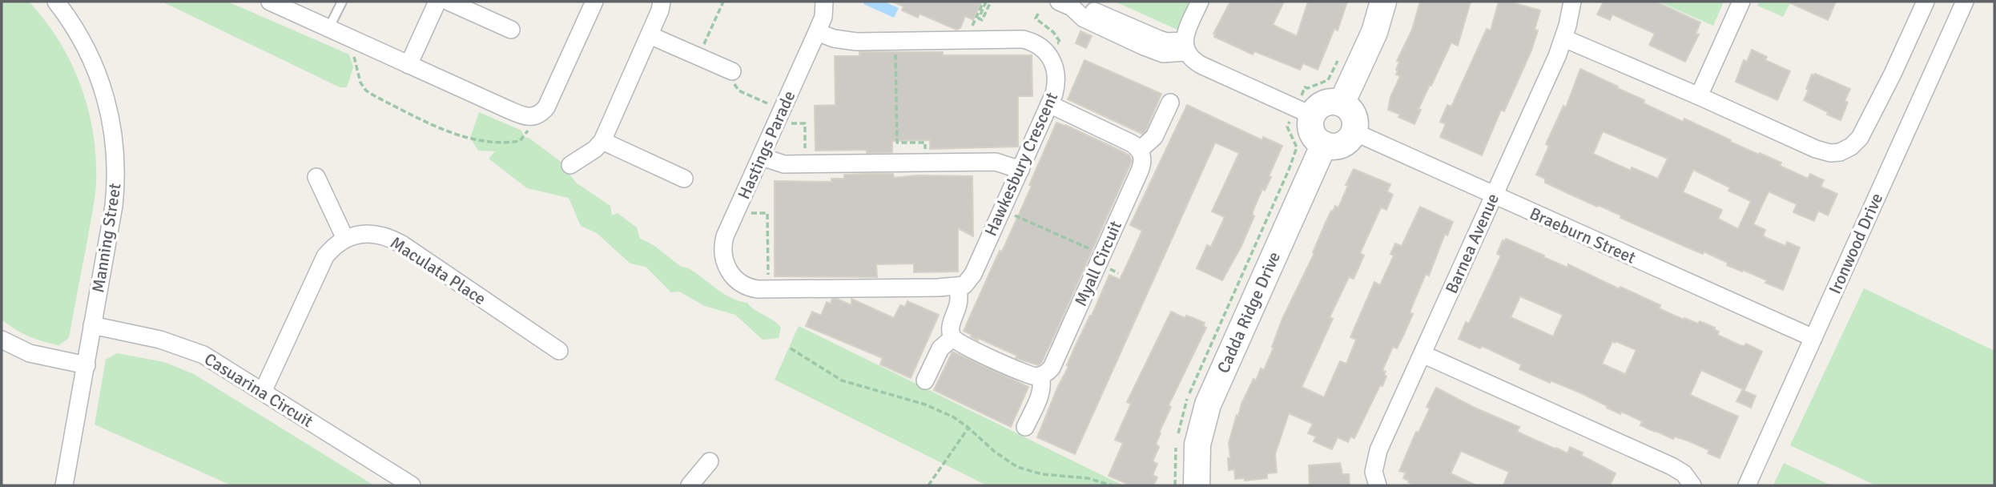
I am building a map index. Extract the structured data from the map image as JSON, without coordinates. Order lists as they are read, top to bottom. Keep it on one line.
{"streets":{"street":["Hastings Parade","Hawkesbury Crescent","Braeburn Street","Manning Street","Barnea Avenue","Ironwood Drive","Myall Circuit","Maculata Place","Cadda Ridge Drive","Casuarina Circuit"]},"crossings":[["Hastings Parade","Hawkesbury Crescent"],["Braeburn Street","Barnea Avenue"],["Braeburn Street","Ironwood Drive"],["Braeburn Street","Cadda Ridge Drive"],["Manning Street","Casuarina Circuit"]]}
